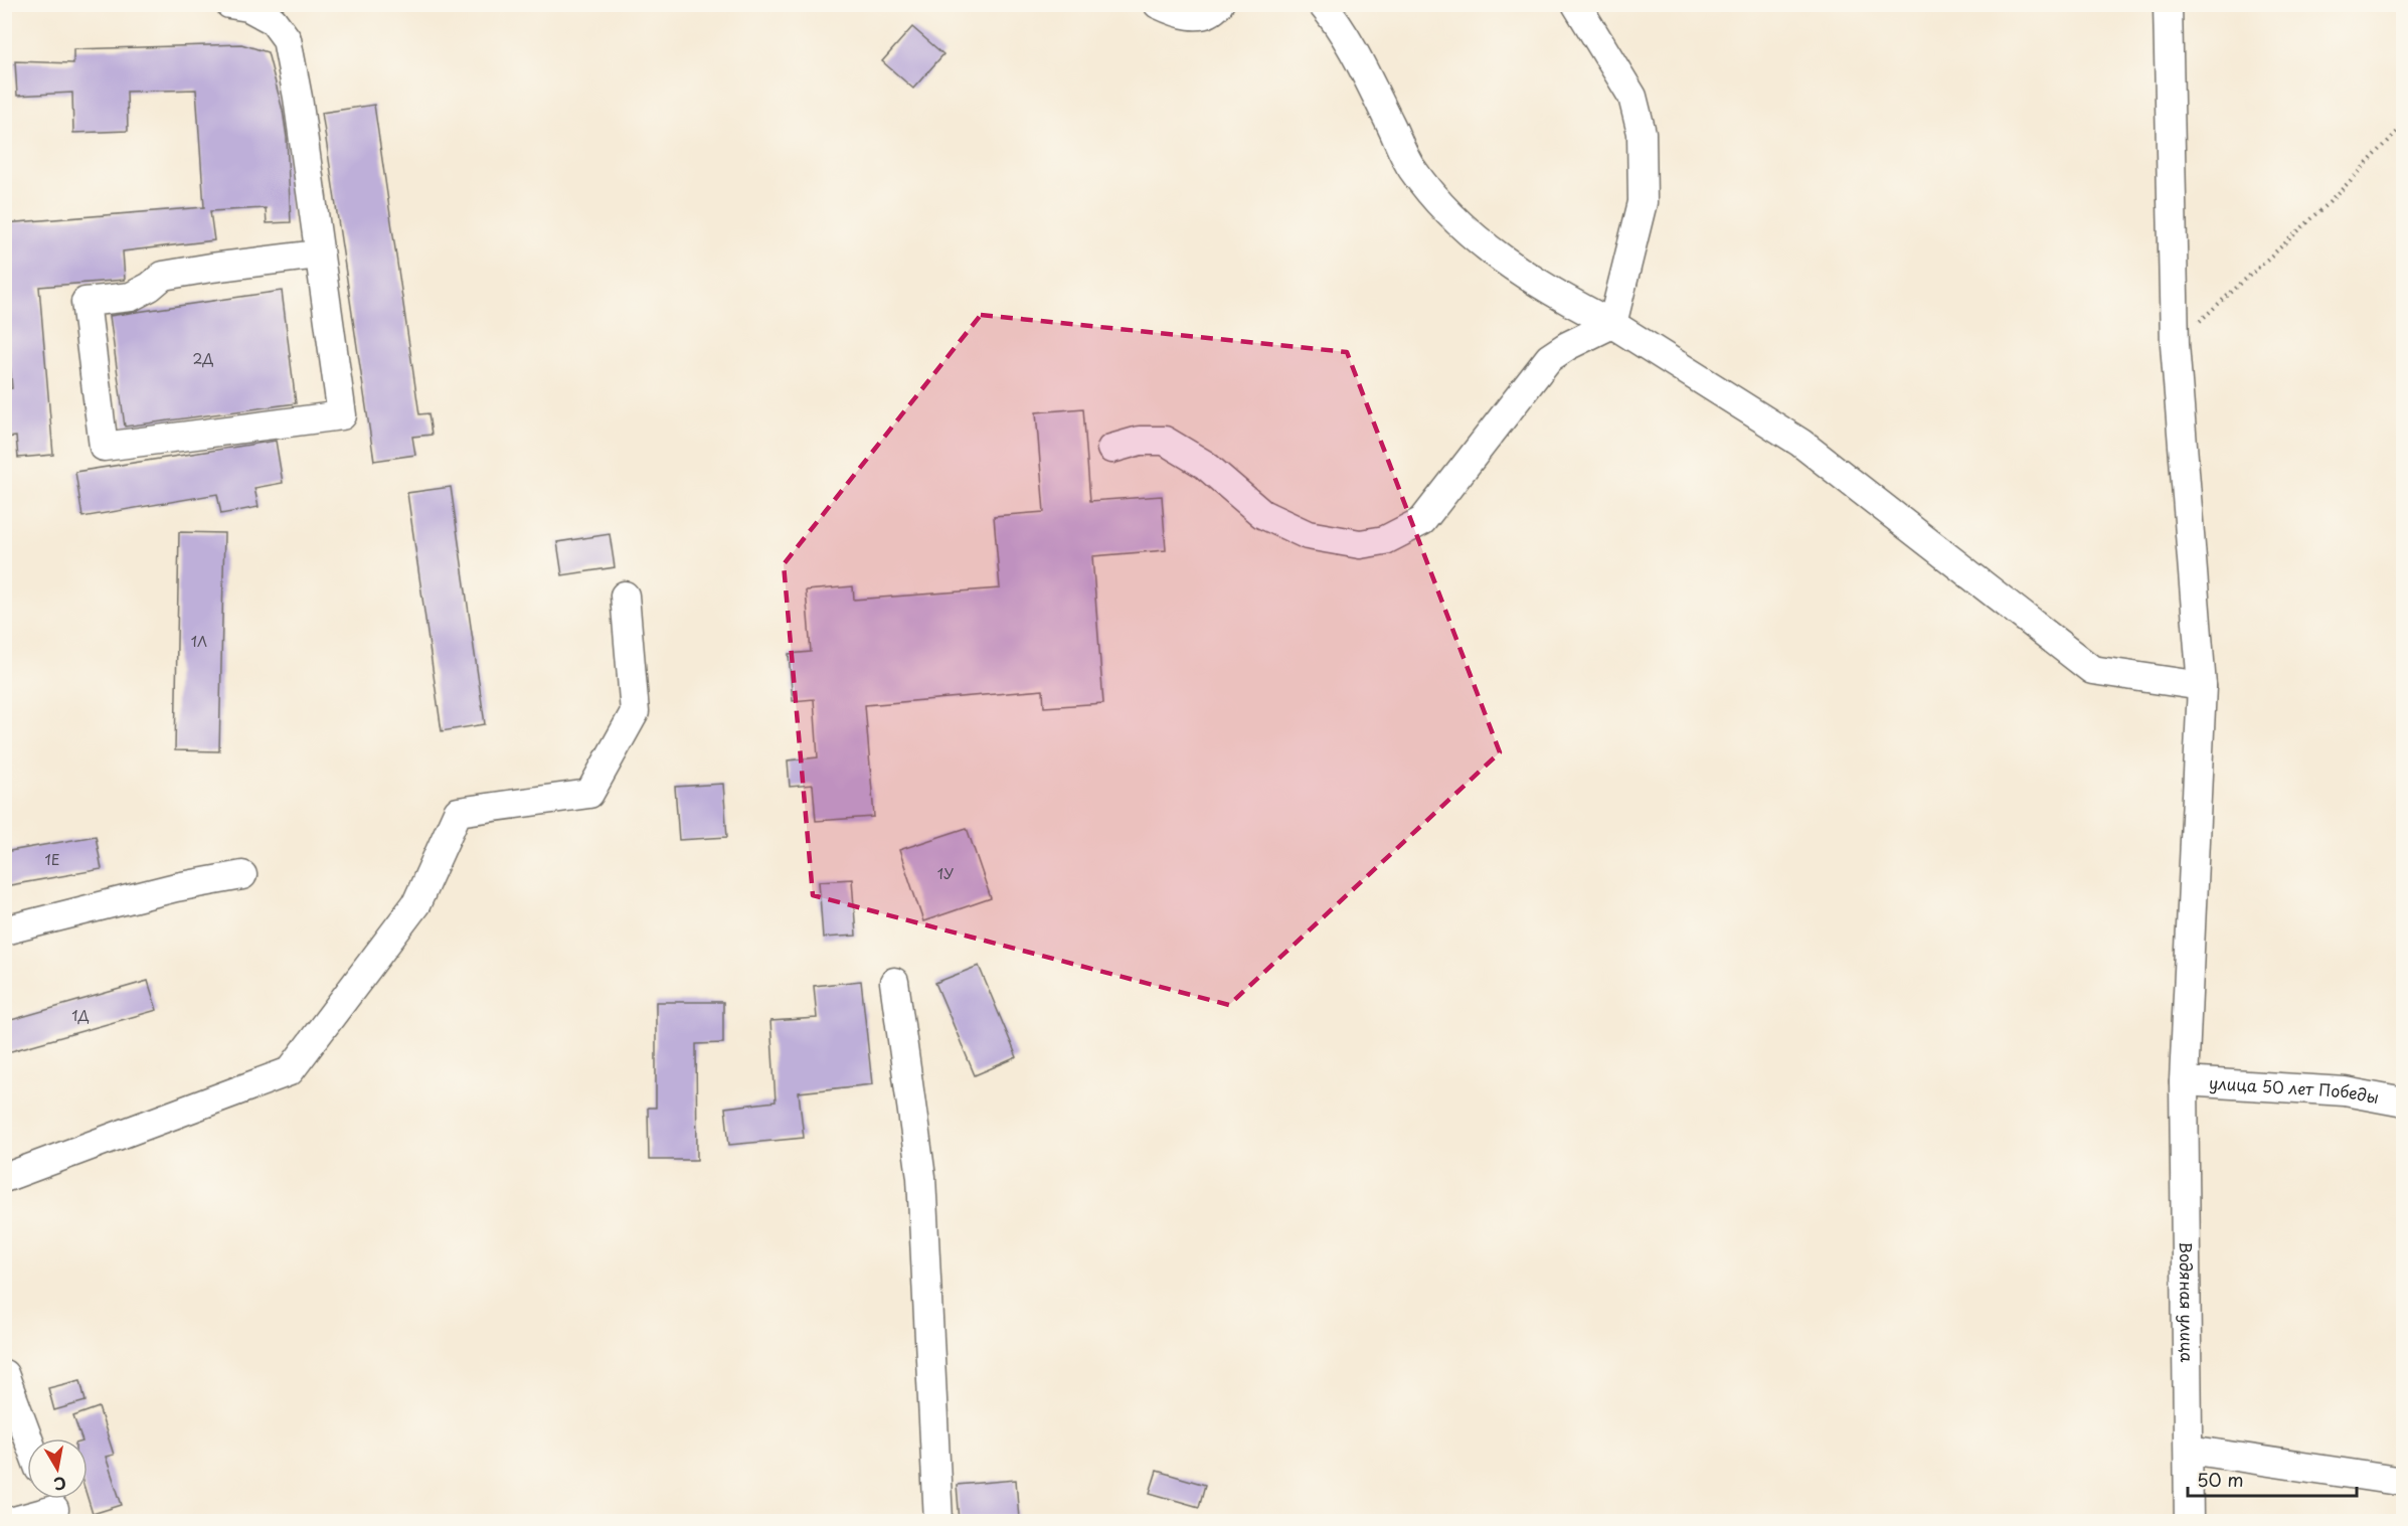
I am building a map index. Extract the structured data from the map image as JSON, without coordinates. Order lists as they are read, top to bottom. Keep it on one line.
{"streets":{"street":["улица 50 лет Победы","Водяная улица"]},"crossings":[["улица 50 лет Победы","Водяная улица"]],"house_numbers":["2Д","1Л","1Е","1У","1Д"],"scale_bar":"50 m","north":"bottom"}
